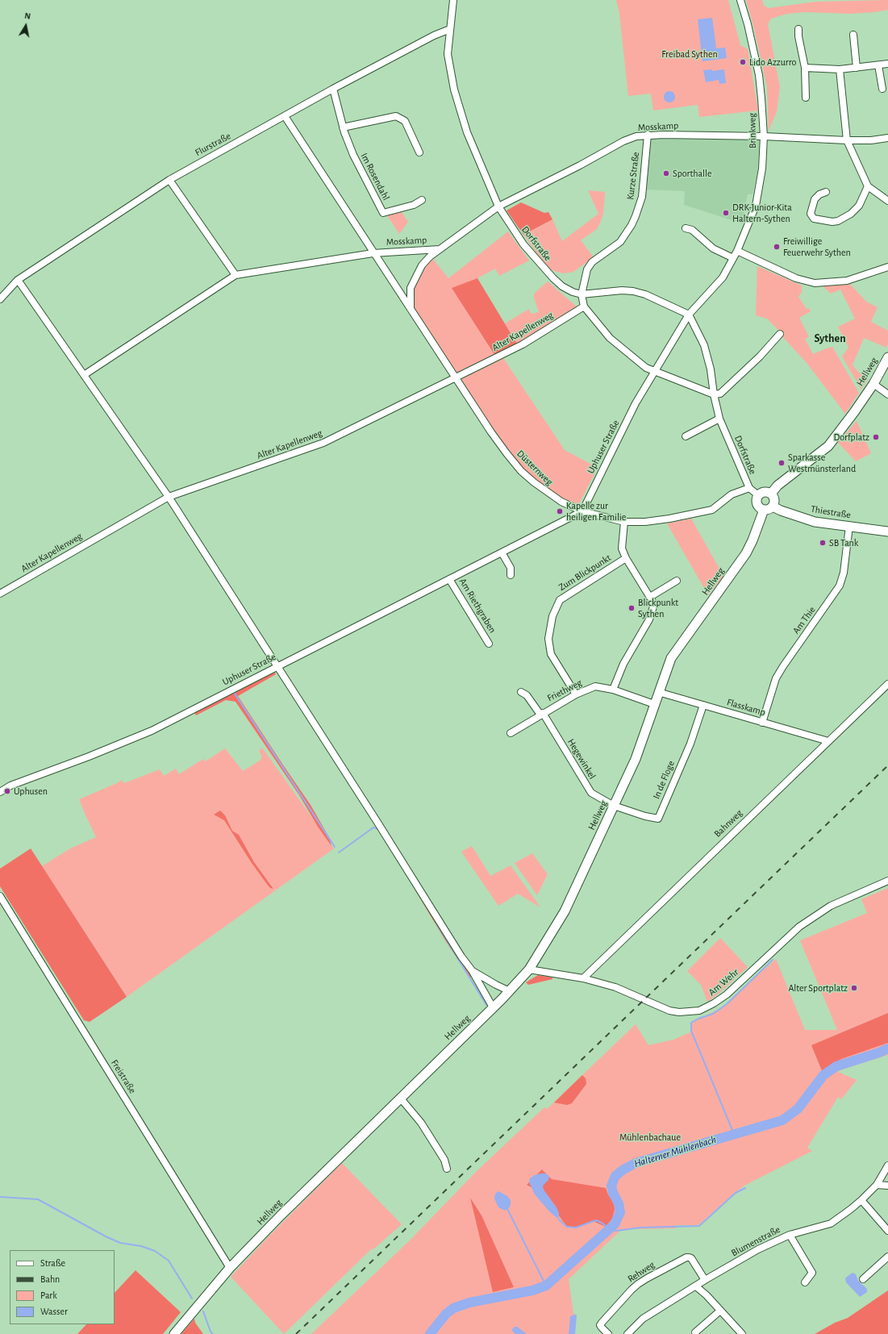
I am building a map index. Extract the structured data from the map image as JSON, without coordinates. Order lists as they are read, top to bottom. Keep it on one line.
{"streets":{"street":["Mosskamp","Brinkweg","Flurstraße","Kurze Straße","Im Rosendahl","Dorfstraße","Alter Kapellenweg","Hellweg","Uphuser Straße","Düsternweg","Thiestraße","Zum Blickpunkt","Am Riethgraben","Am Thie","Friethweg","Flasskamp","Hegewinkel","In de Floge","Bahnweg","Am Wehr","Freistraße","Blumenstraße","Rehweg"]},"crossings":[["Mosskamp","Brinkweg"],["Mosskamp","Kurze Straße"],["Mosskamp","Dorfstraße"],["Mosskamp","Düsternweg"],["Brinkweg","Dorfstraße"],["Brinkweg","Uphuser Straße"],["Flurstraße","Im Rosendahl"],["Flurstraße","Dorfstraße"],["Flurstraße","Düsternweg"],["Kurze Straße","Dorfstraße"],["Dorfstraße","Hellweg"],["Dorfstraße","Uphuser Straße"],["Dorfstraße","Düsternweg"],["Dorfstraße","Thiestraße"],["Alter Kapellenweg","Düsternweg"],["Hellweg","Thiestraße"],["Hellweg","Friethweg"],["Hellweg","Flasskamp"],["Hellweg","Hegewinkel"],["Hellweg","In de Floge"],["Hellweg","Am Wehr"],["Hellweg","Freistraße"],["Uphuser Straße","Düsternweg"],["Uphuser Straße","Am Riethgraben"],["Düsternweg","Zum Blickpunkt"],["Thiestraße","Am Thie"],["Zum Blickpunkt","Friethweg"],["Am Thie","Flasskamp"],["Friethweg","Hegewinkel"],["Flasskamp","In de Floge"],["Flasskamp","Bahnweg"],["Hegewinkel","In de Floge"],["Bahnweg","Am Wehr"],["Blumenstraße","Rehweg"]],"districts":["Sythen"],"water":["Halterner Mühlenbach"],"parks":["Freibad Sythen","Mühlenbachaue"],"places":["Lido Azzurro","Sporthalle","DRK-Junior-Kita Haltern-Sythen","Freiwillige Feuerwehr Sythen","Dorfplatz","Sparkasse Westmünsterland","Kapelle zur heiligen Familie","SB Tank","Blickpunkt Sythen","Uphusen","Alter Sportplatz"],"legend":["Straße","Bahn","Park","Wasser"],"north":"top"}
